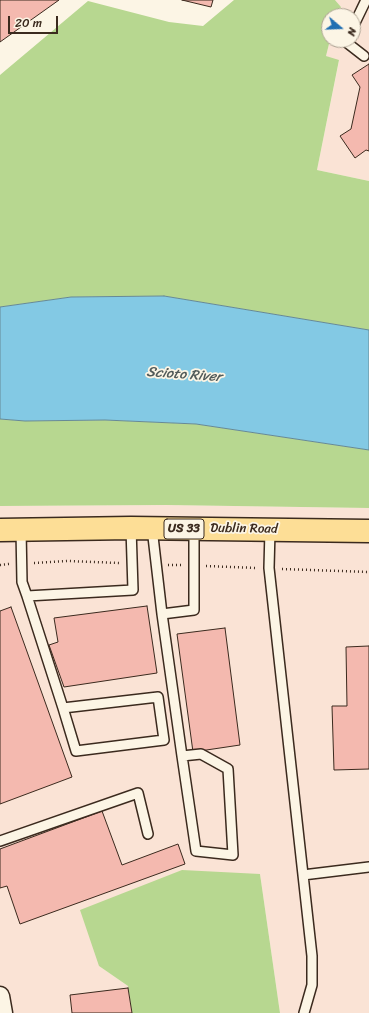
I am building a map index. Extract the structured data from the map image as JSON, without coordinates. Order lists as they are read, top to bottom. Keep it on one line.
{"streets":{"main road":["US 33","Dublin Road"]},"water":["Scioto River"],"scale_bar":"20 m","north":"right"}
